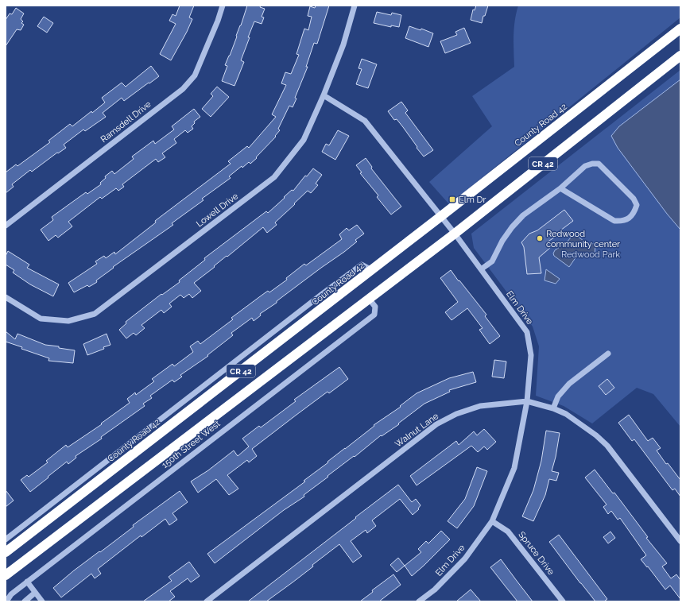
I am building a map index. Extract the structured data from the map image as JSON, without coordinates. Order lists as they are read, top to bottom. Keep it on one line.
{"streets":{"highway":["County Road 42","CR 42"],"street":["Ramsdell Drive","Lowell Drive","Elm Drive","Walnut Lane","150th Street West","Spruce Drive"]},"crossings":[["County Road 42","Elm Drive"],["CR 42","Elm Drive"],["CR 42","150th Street West"],["Lowell Drive","Elm Drive"],["Elm Drive","Walnut Lane"],["Elm Drive","Spruce Drive"]],"parks":["Redwood Park"],"places":{"transit":["Elm Dr"],"other":["Redwood community center"]}}
